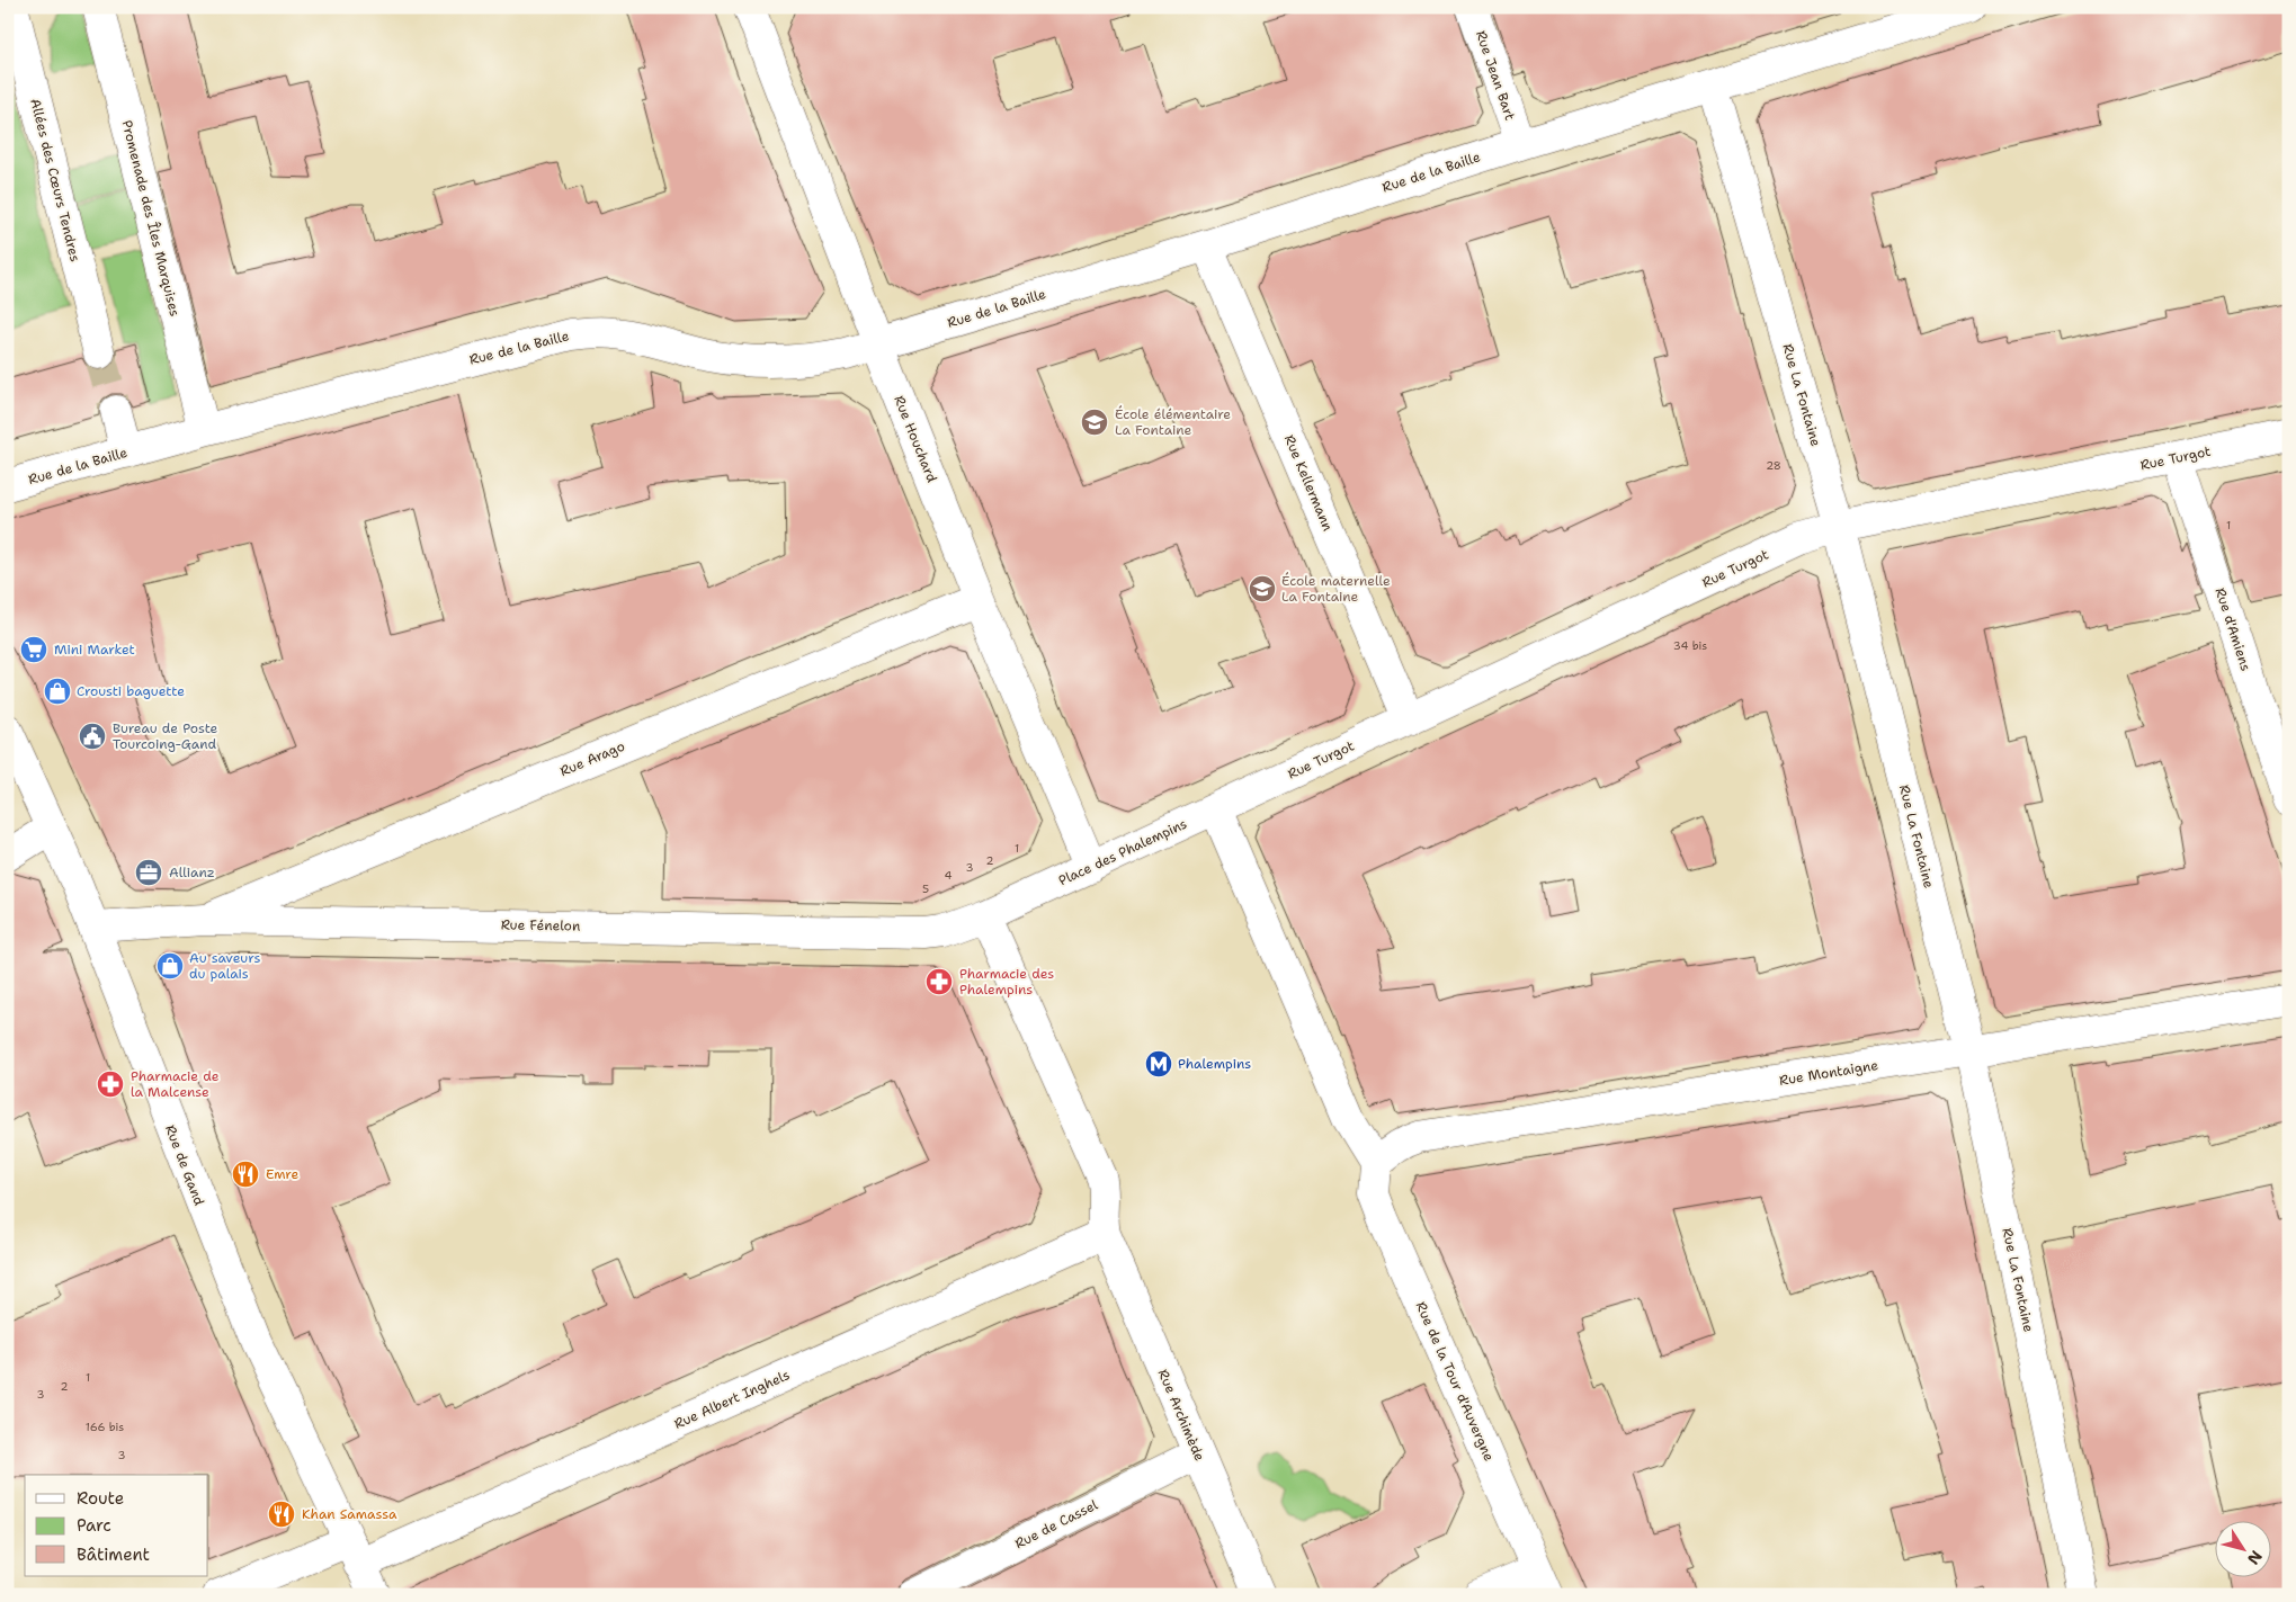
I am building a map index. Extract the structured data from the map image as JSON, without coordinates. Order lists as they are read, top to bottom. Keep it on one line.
{"streets":{"street":["Rue Jean Bart","Rue de la Baille","Allées des Cœurs Tendres","Promenade des Îles Marquises","Rue La Fontaine","Rue Houchard","Rue Turgot","Rue Kellermann","Rue d'Amiens","Rue Arago","Place des Phalempins","Rue Fénelon","Rue Montaigne","Rue de Gand","Rue de la Tour d'Auvergne","Rue Albert Inghels","Rue Archimède","Rue de Cassel"]},"crossings":[["Rue Jean Bart","Rue de la Baille"],["Rue de la Baille","Promenade des Îles Marquises"],["Rue de la Baille","Rue La Fontaine"],["Rue de la Baille","Rue Houchard"],["Rue de la Baille","Rue Kellermann"],["Rue La Fontaine","Rue Turgot"],["Rue La Fontaine","Rue Montaigne"],["Rue Houchard","Rue Arago"],["Rue Houchard","Place des Phalempins"],["Rue Turgot","Rue Kellermann"],["Rue Turgot","Rue d'Amiens"],["Rue Turgot","Place des Phalempins"],["Rue Arago","Rue Fénelon"],["Place des Phalempins","Rue Fénelon"],["Rue Fénelon","Rue de Gand"],["Rue Montaigne","Rue de la Tour d'Auvergne"],["Rue de Gand","Rue Albert Inghels"],["Rue Albert Inghels","Rue Archimède"],["Rue Archimède","Rue de Cassel"]],"places":{"school or university":["École élémentaire La Fontaine","École maternelle La Fontaine"],"supermarket":["Mini Market"],"shop":["Crousti baguette","Au saveurs du palais"],"public building":["Bureau de Poste Tourcoing-Gand"],"office":["Allianz"],"pharmacy":["Pharmacie des Phalempins","Pharmacie de la Malcense"],"metro station":["Phalempins"],"restaurant":["Emre","Khan Samassa"]},"house_numbers":["28","1","34 bis","1","2","3","4","5","1","2","3","166 bis","3"],"legend":["Route","Parc","Bâtiment"],"north":"bottom right"}
